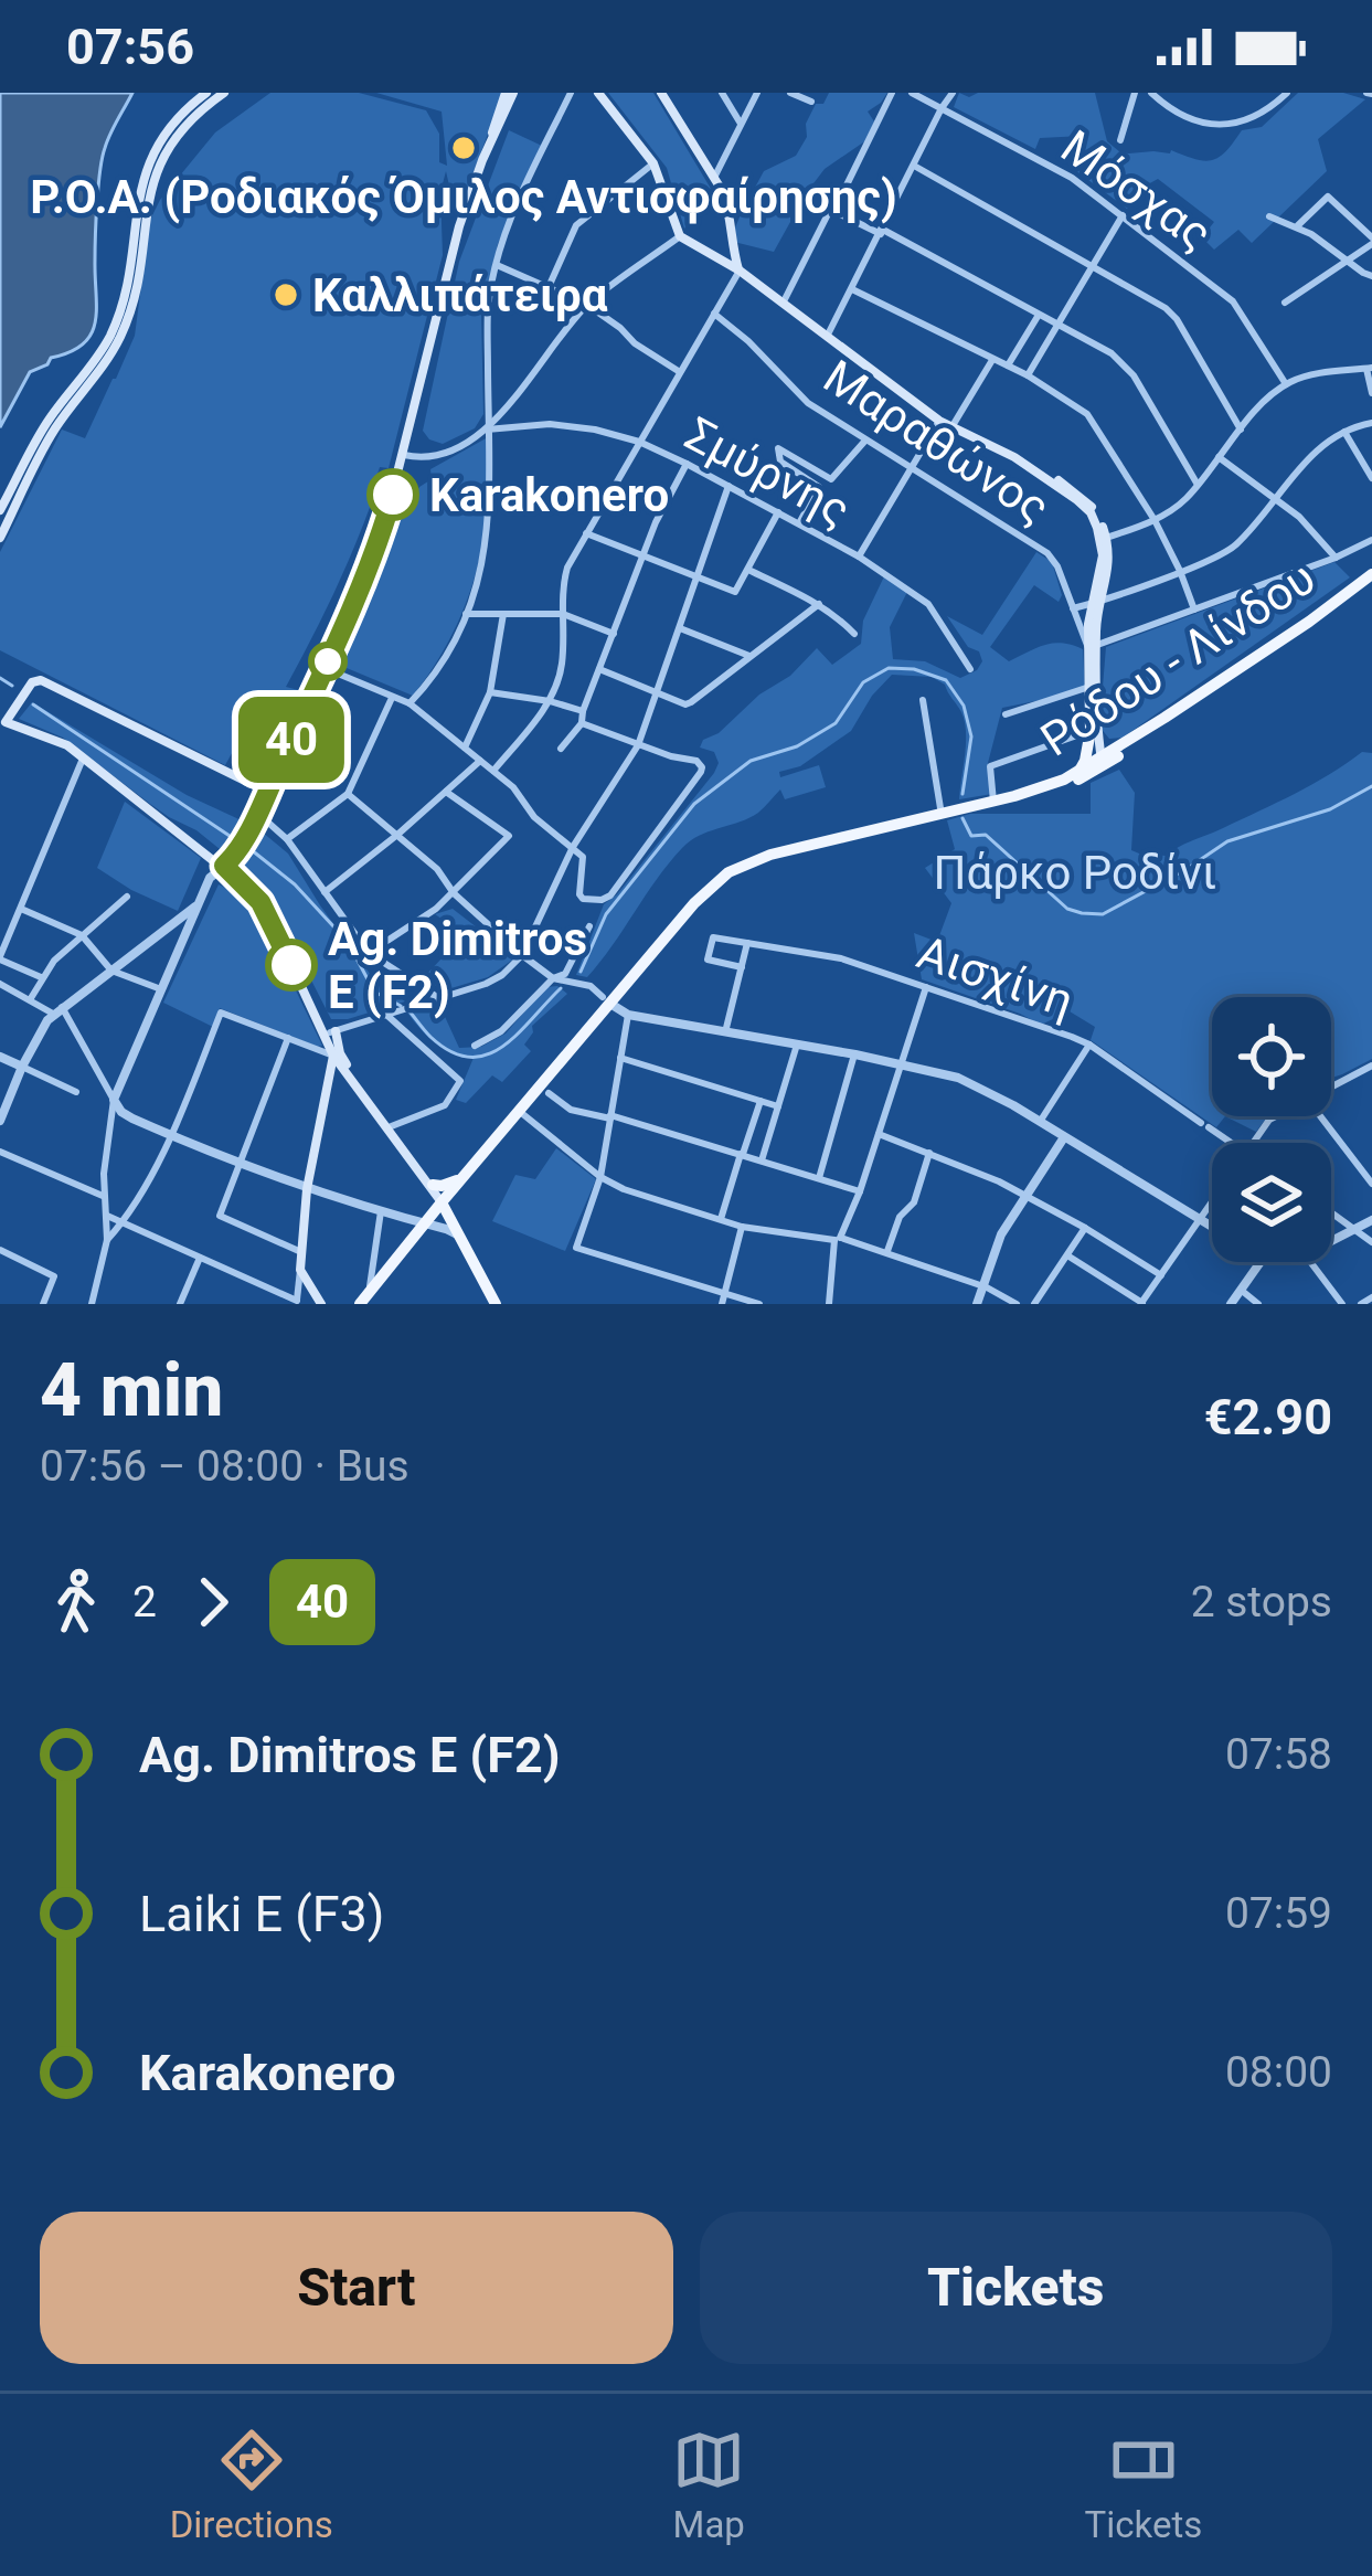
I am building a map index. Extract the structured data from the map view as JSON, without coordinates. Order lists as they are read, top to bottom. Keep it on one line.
{"streets":{"main road":["Ρόδου - Λίνδου"],"street":["Μόσχας","Μαραθώνος","Σμύρνης","Αισχίνη"]},"parks":["Πάρκο Ροδίνι"],"places":["Ρ.Ο.Α. (Ροδιακός Όμιλος Αντισφαίρησης)","Καλλιπάτειρα","Karakonero","Ag. Dimitros E (F2)"],"lines":["bus line 40"],"page":{"status":"07:56","on_map":"40","heading":["4 min","07:56 – 08:00 · Bus","€2.90"],"legs":["2","40","2 stops"],"list":[{"name":"Ag. Dimitros E (F2)","value":"07:58"},{"name":"Laiki E (F3)","value":"07:59"},{"name":"Karakonero","value":"08:00"}],"buttons":["Start","Tickets"],"tabs":["Directions","Map","Tickets"]}}
